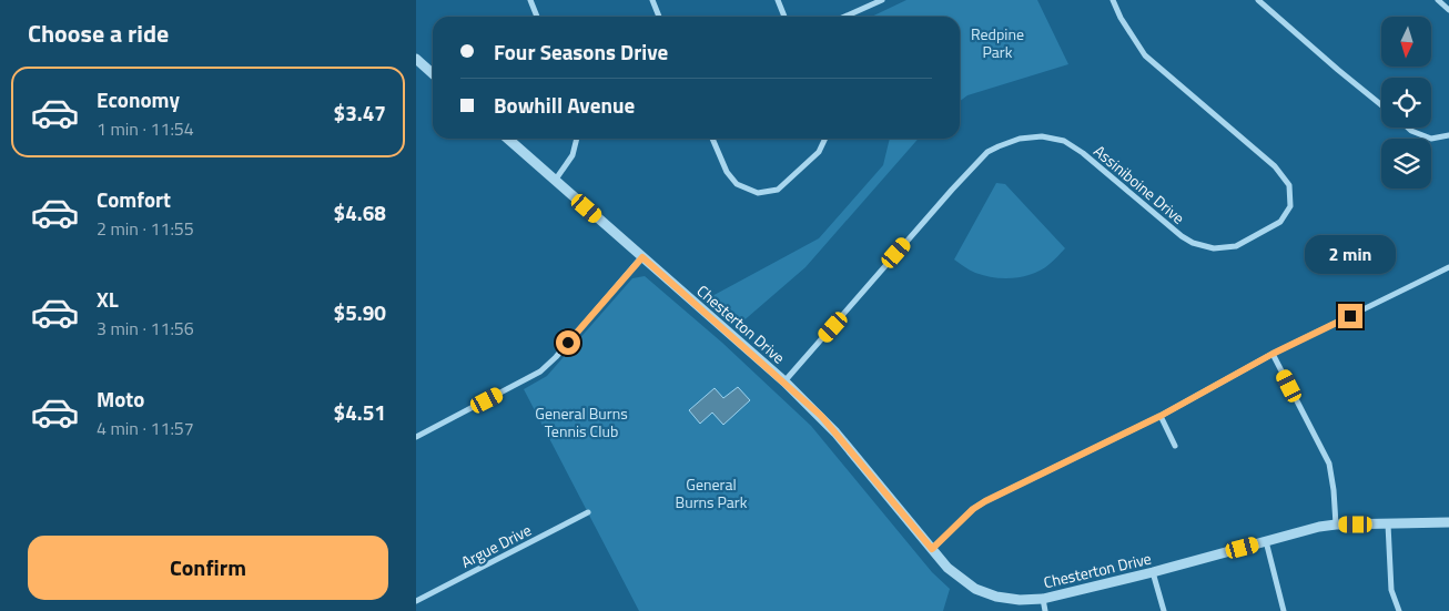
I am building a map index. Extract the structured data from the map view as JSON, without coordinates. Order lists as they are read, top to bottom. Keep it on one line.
{"streets":{"street":["Assiniboine Drive","Chesterton Drive","Argue Drive"]},"crossings":[["Assiniboine Drive","Chesterton Drive"]],"parks":["Redpine Park","General Burns Tennis Club","General Burns Park"],"north":"bottom","page":{"heading":"Choose a ride","banner":["Four Seasons Drive","Bowhill Avenue"],"list":[{"name":"Economy","note":"1 min · 11:54","value":"$3.47"},{"name":"Comfort","note":"2 min · 11:55","value":"$4.68"},{"name":"XL","note":"3 min · 11:56","value":"$5.90"},{"name":"Moto","note":"4 min · 11:57","value":"$4.51"}],"bubble":"2 min","buttons":"Confirm"}}
